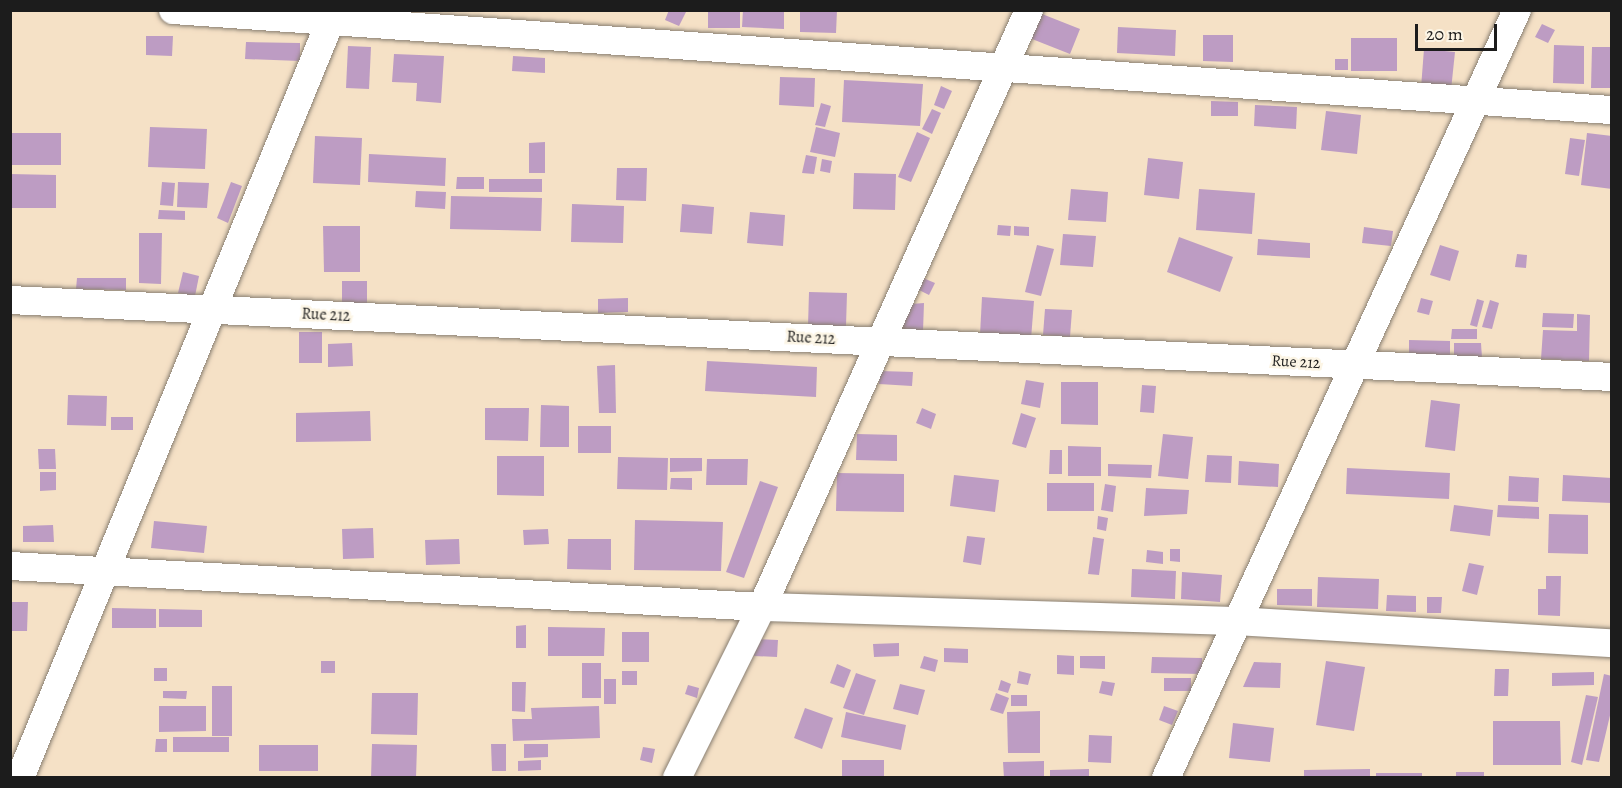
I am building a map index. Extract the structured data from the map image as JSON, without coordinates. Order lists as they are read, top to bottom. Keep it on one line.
{"streets":{"street":["Rue 212"]},"scale_bar":"20 m"}
